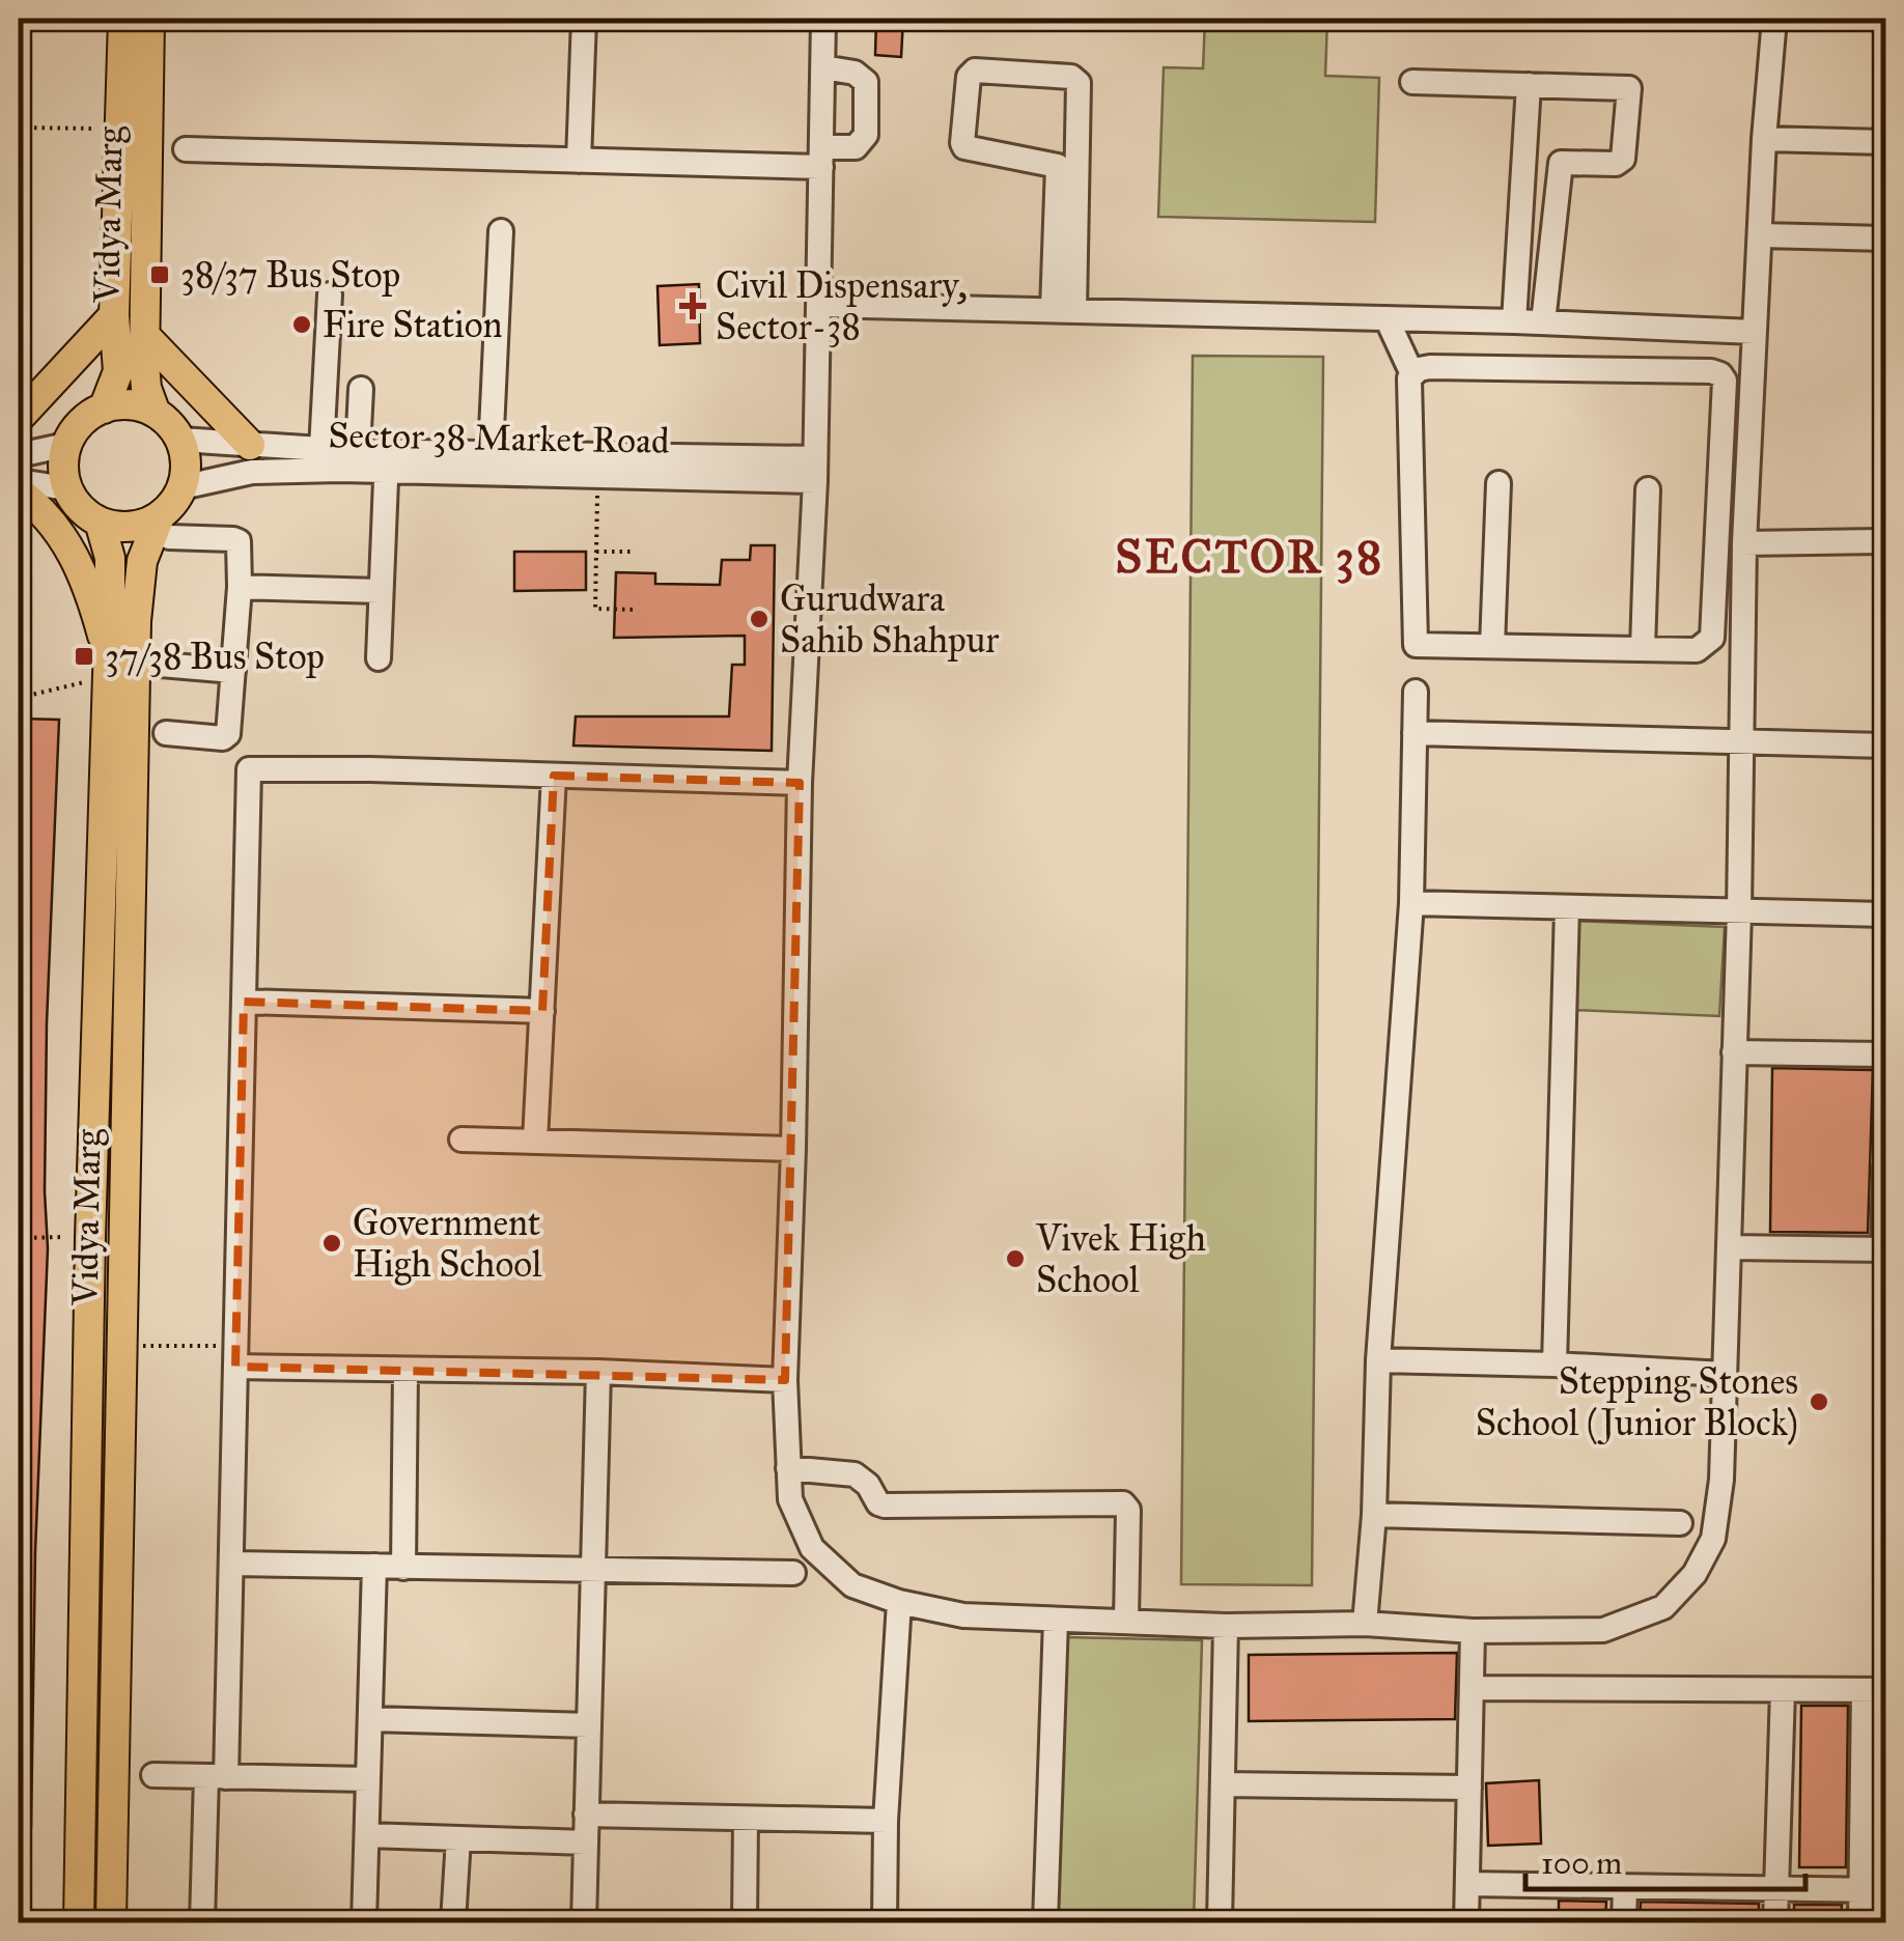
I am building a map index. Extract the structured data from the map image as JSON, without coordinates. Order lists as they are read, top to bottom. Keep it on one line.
{"streets":{"main road":["Vidya Marg"],"street":["Sector 38 Market Road"]},"crossings":[["Vidya Marg","Sector 38 Market Road"]],"districts":["SECTOR 38"],"places":{"transit":["38/37 Bus Stop","37/38 Bus Stop"],"health":["Civil Dispensary, Sector-38"],"other":["Fire Station","Gurudwara Sahib Shahpur","Government High School","Vivek High School","Stepping Stones School (Junior Block)"]},"scale_bar":"100 m"}
